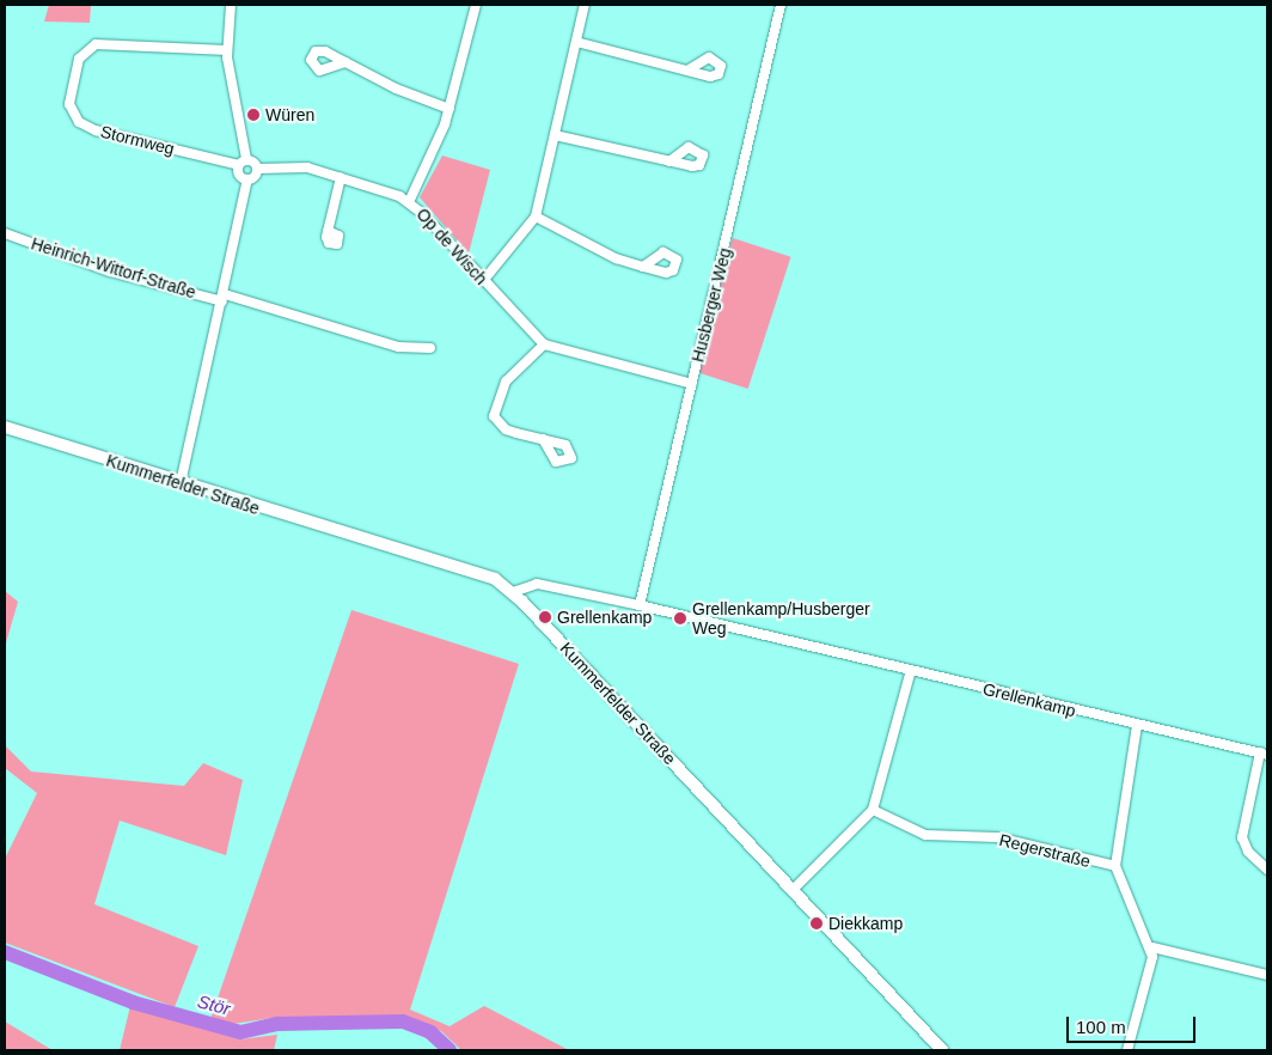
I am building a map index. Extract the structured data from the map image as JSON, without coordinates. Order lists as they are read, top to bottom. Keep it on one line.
{"streets":{"street":["Stormweg","Op de Wisch","Heinrich-Wittorf-Straße","Husberger Weg","Kummerfelder Straße","Grellenkamp","Regerstraße"]},"crossings":[["Husberger Weg","Grellenkamp"],["Kummerfelder Straße","Grellenkamp"]],"water":["Stör"],"places":["Würen","Grellenkamp","Grellenkamp/Husberger Weg","Diekkamp"],"scale_bar":"100 m"}
